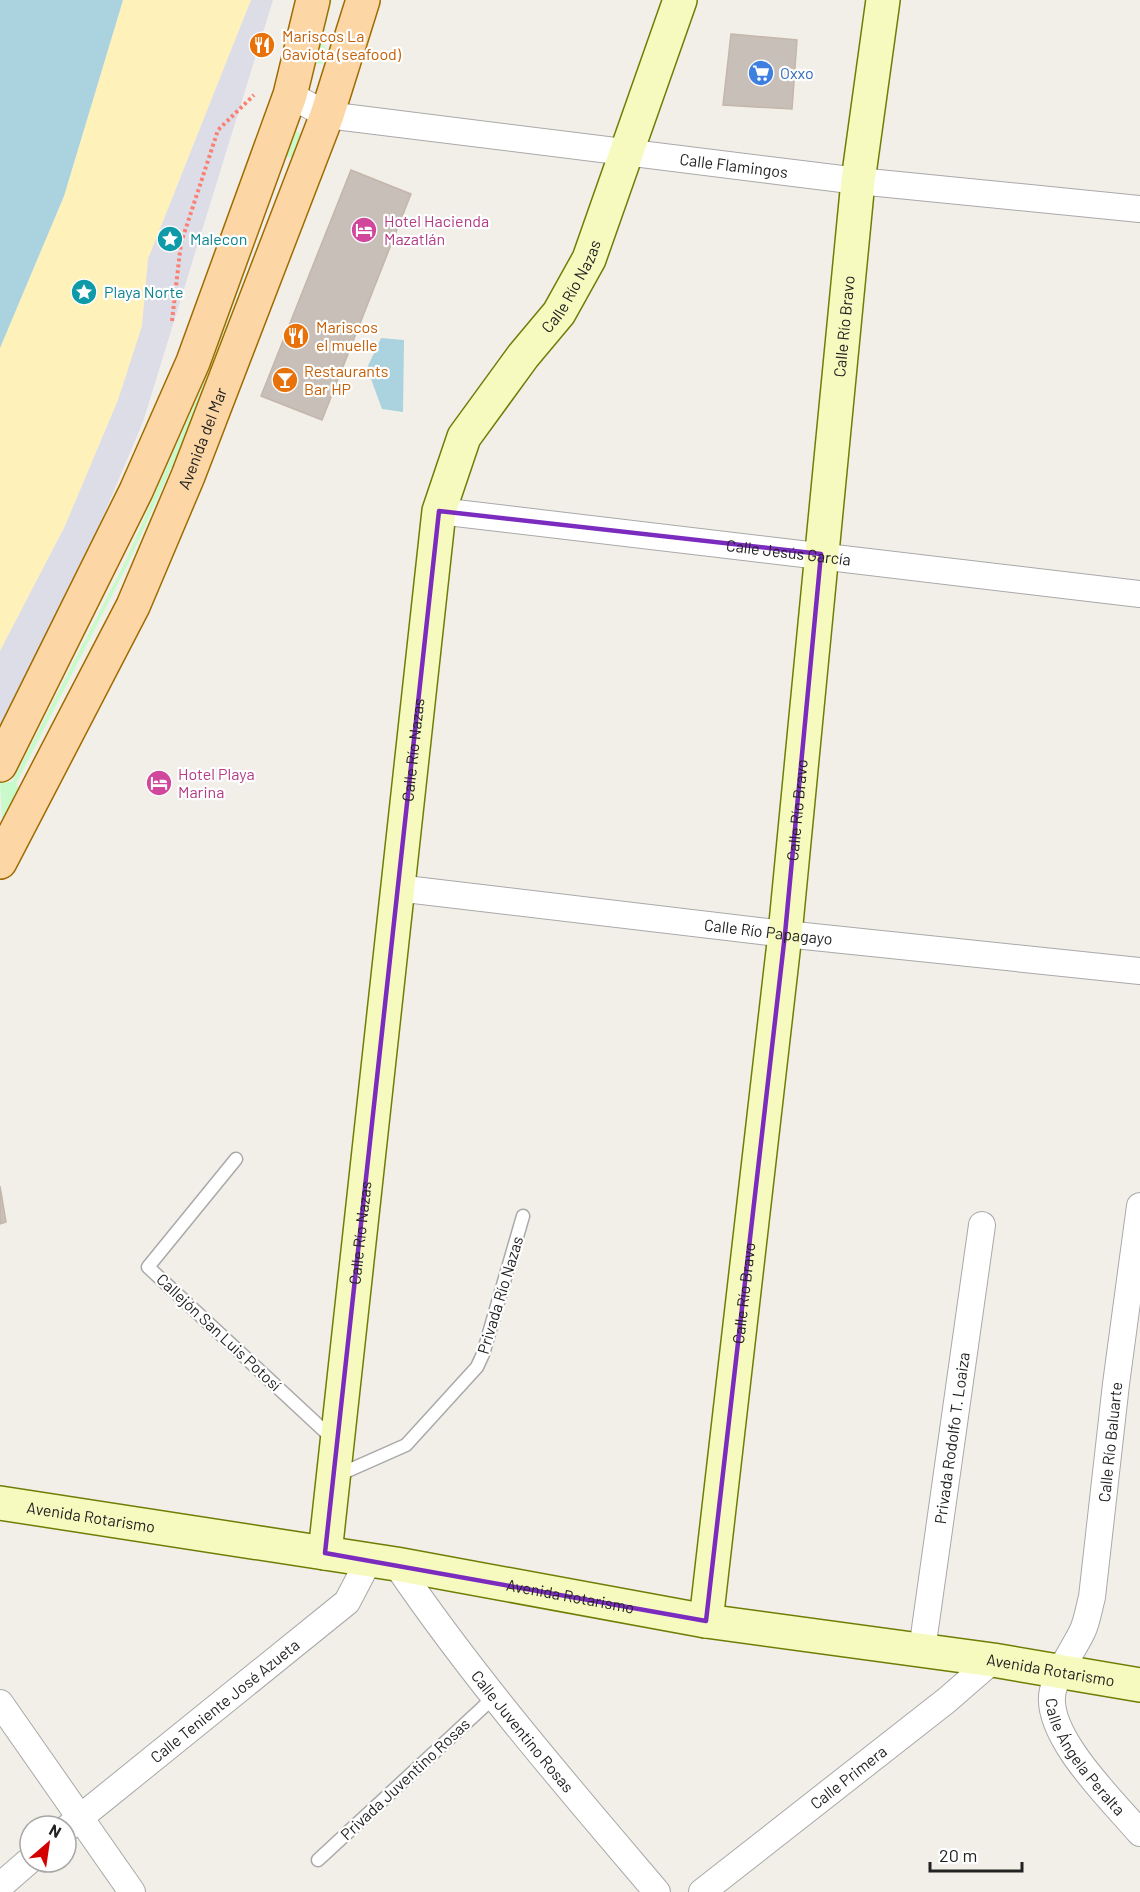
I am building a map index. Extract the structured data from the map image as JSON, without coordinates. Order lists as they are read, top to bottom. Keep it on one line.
{"streets":{"main road":["Avenida del Mar"],"street":["Calle Flamingos","Calle Río Nazas","Calle Río Bravo","Calle Jesús García","Calle Río Papagayo","Privada Rodolfo T. Loaiza","Calle Río Baluarte","Avenida Rotarismo","Calle Teniente José Azueta","Calle Juventino Rosas","Calle Ángela Peralta","Calle Primera"],"lane":["Privada Río Nazas","Callejón San Luis Potosí","Privada Juventino Rosas"]},"crossings":[["Calle Flamingos","Calle Río Nazas"],["Calle Flamingos","Calle Río Bravo"],["Calle Flamingos","Avenida del Mar"],["Calle Río Nazas","Calle Jesús García"],["Calle Río Nazas","Calle Río Papagayo"],["Calle Río Nazas","Privada Río Nazas"],["Calle Río Nazas","Callejón San Luis Potosí"],["Calle Río Nazas","Avenida Rotarismo"],["Calle Río Bravo","Calle Jesús García"],["Calle Río Bravo","Calle Río Papagayo"],["Calle Río Bravo","Avenida Rotarismo"],["Privada Rodolfo T. Loaiza","Avenida Rotarismo"],["Calle Río Baluarte","Avenida Rotarismo"],["Calle Río Baluarte","Calle Ángela Peralta"],["Avenida Rotarismo","Calle Teniente José Azueta"],["Avenida Rotarismo","Calle Juventino Rosas"],["Avenida Rotarismo","Calle Ángela Peralta"],["Avenida Rotarismo","Calle Primera"],["Calle Teniente José Azueta","Calle Juventino Rosas"],["Calle Juventino Rosas","Privada Juventino Rosas"]],"places":{"restaurant":["Mariscos La Gaviota (seafood)","Mariscos el muelle"],"supermarket":["Oxxo"],"hotel":["Hotel Hacienda Mazatlán","Hotel Playa Marina"],"place":["Malecon","Playa Norte"],"bar":["Restaurants Bar HP"]},"scale_bar":"20 m","north":"top right"}
